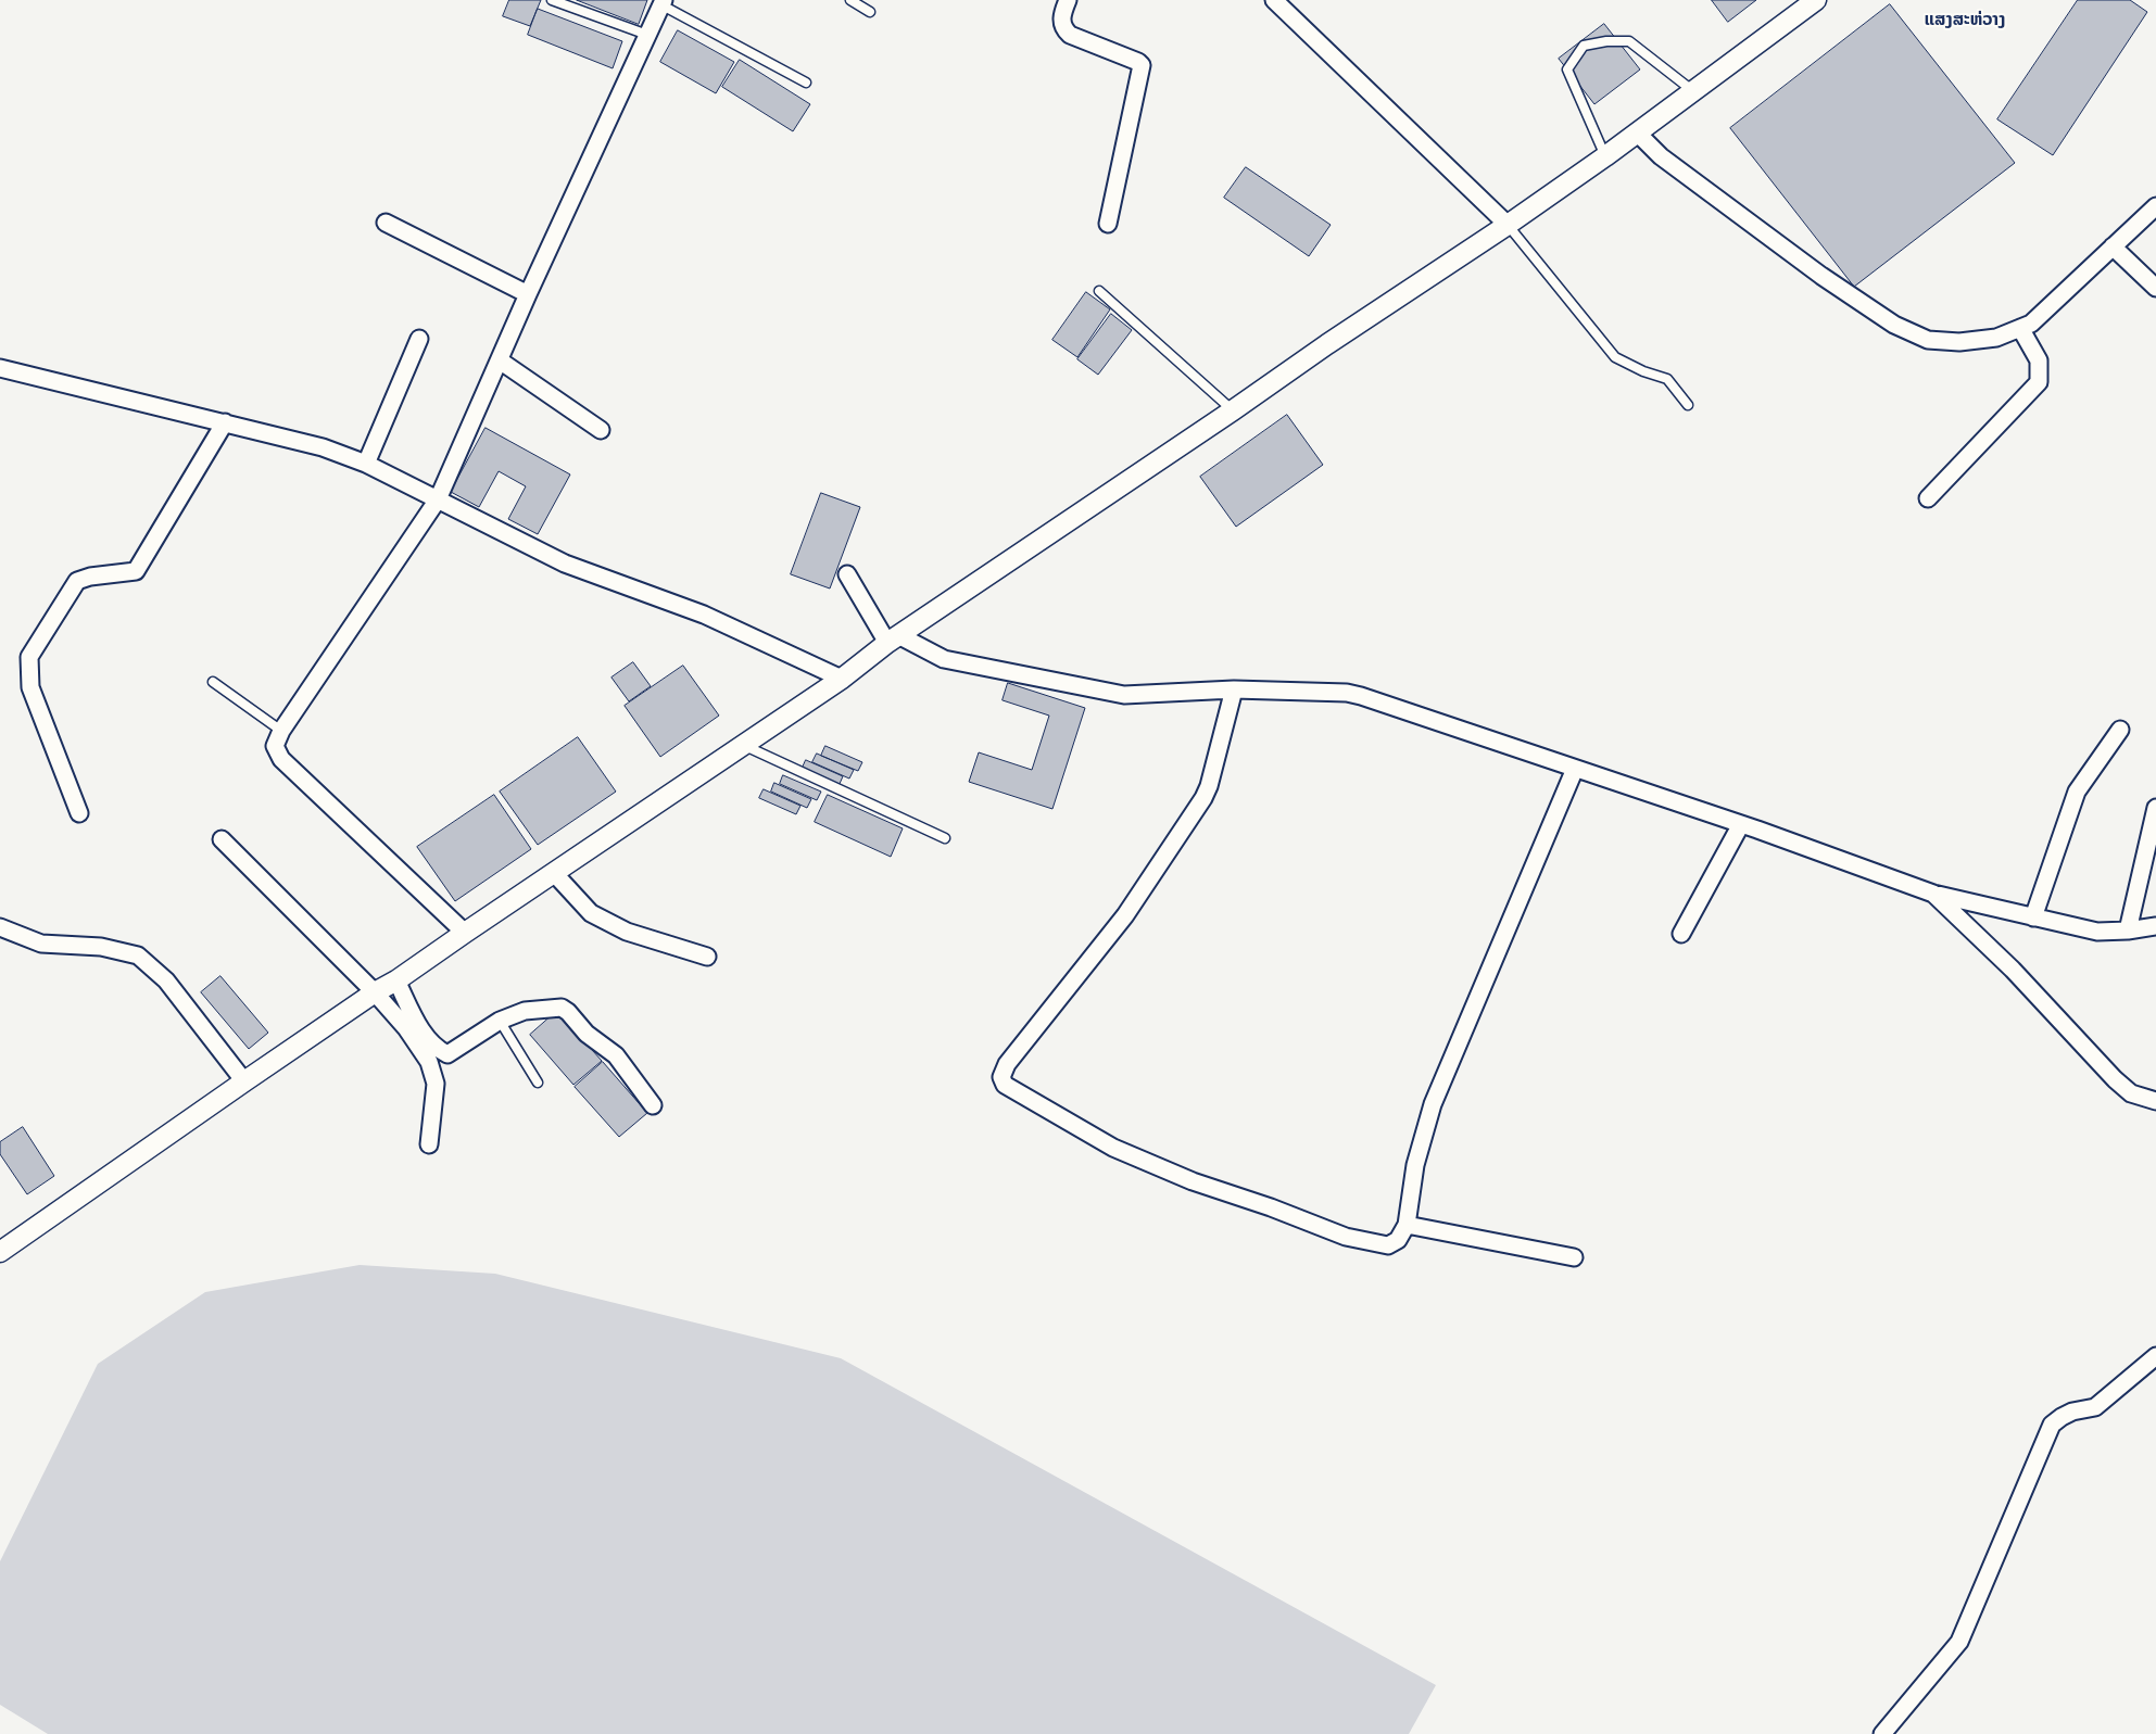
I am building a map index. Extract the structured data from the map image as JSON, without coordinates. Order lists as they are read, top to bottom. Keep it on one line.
{"districts":["ແສງສະຫ່ວາງ"]}
